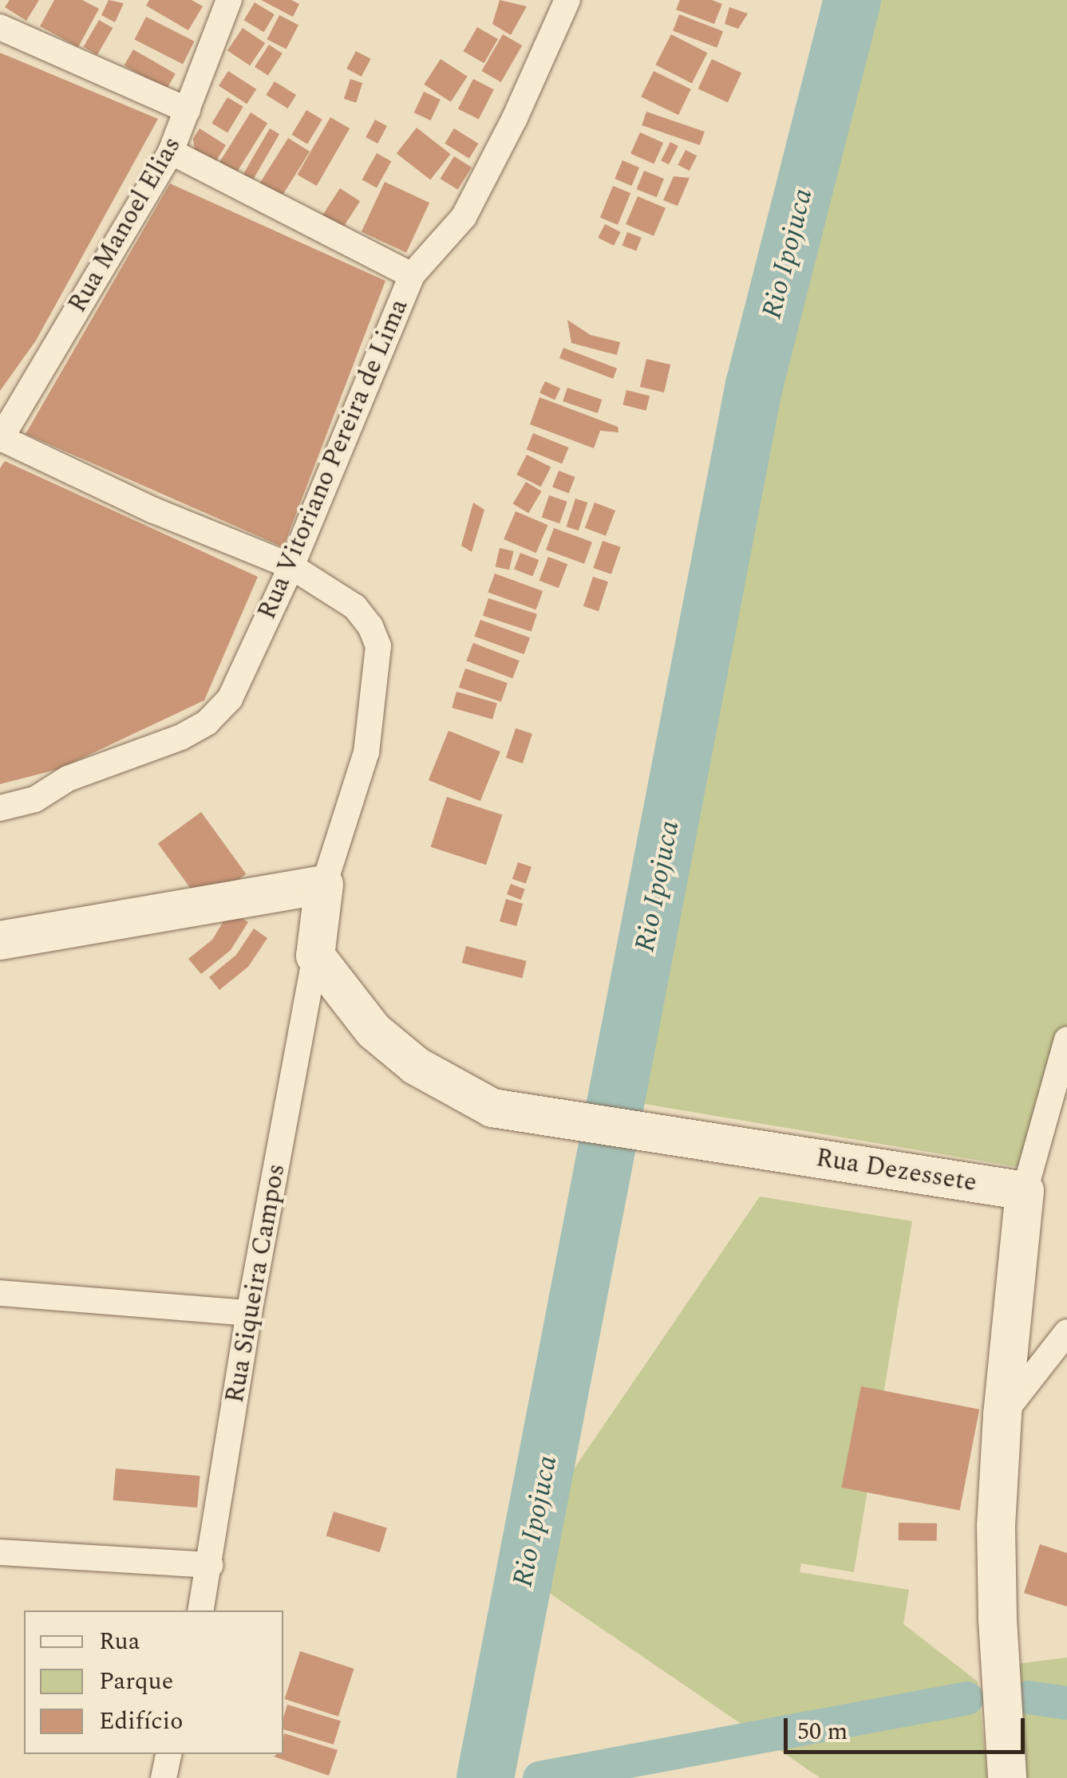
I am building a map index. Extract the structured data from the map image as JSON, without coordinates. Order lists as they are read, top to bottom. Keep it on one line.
{"streets":{"street":["Rua Manoel Elias","Rua Vitoriano Pereira de Lima","Rua Dezessete","Rua Siqueira Campos"]},"crossings":[["Rua Dezessete","Rua Siqueira Campos"]],"water":["Rio Ipojuca"],"legend":["Rua","Parque","Edifício"],"scale_bar":"50 m"}
